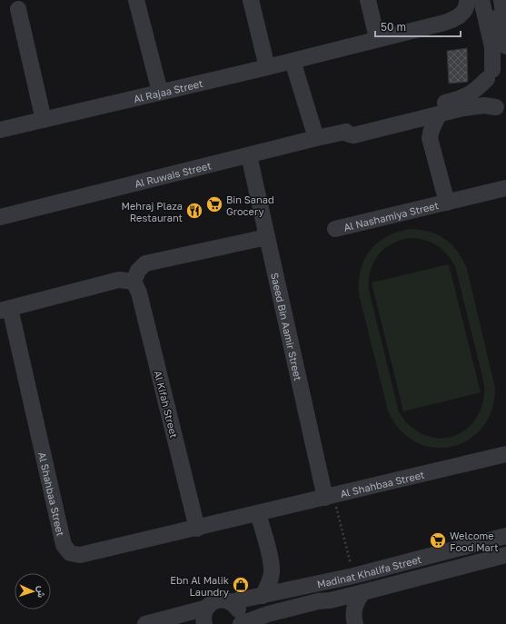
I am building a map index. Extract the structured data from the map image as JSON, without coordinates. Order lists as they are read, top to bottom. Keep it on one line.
{"streets":{"street":["Al Rajaa Street","Al Ruwais Street","Al Nashamiya Street","Saeed Bin Aamir Street","Al Kifah Street","Al Shahbaa Street","Madinat Khalifa Street"]},"crossings":[["Al Ruwais Street","Saeed Bin Aamir Street"],["Saeed Bin Aamir Street","Al Shahbaa Street"],["Al Kifah Street","Al Shahbaa Street"]],"places":{"supermarket":["Bin Sanad Grocery","Welcome Food Mart"],"restaurant":["Mehraj Plaza Restaurant"],"shop":["Ebn Al Malik Laundry"]},"scale_bar":"50 m","north":"right"}
